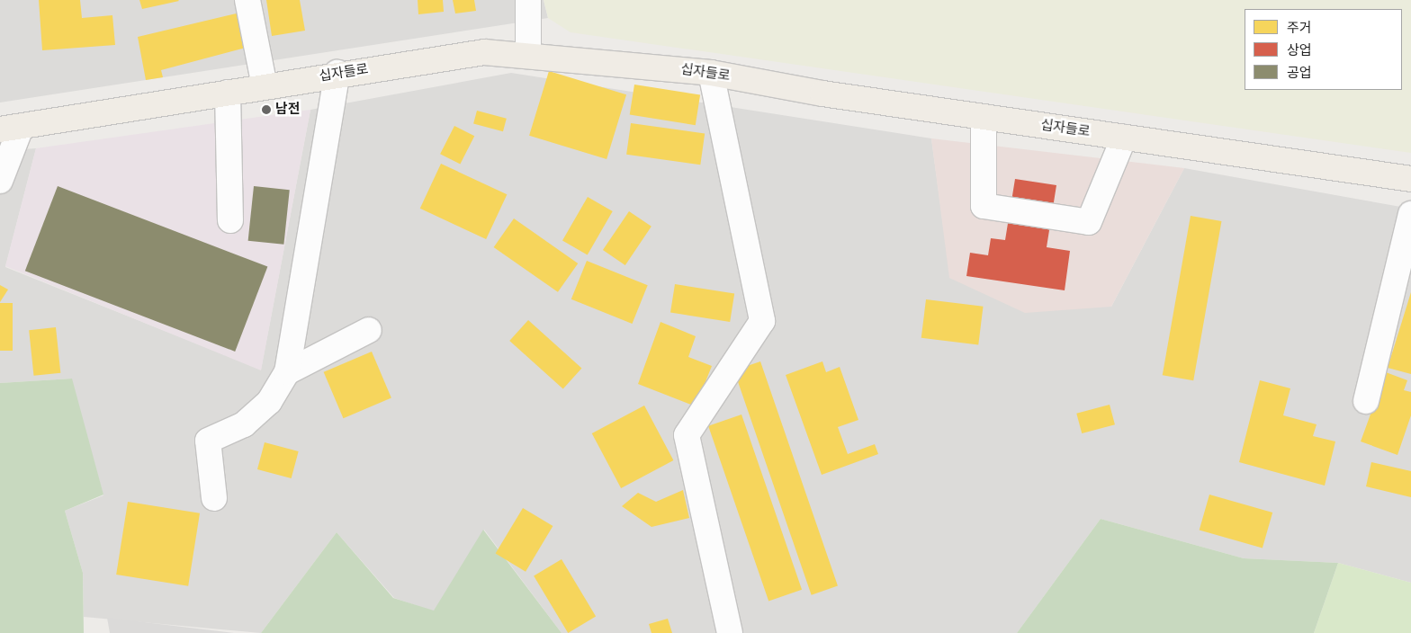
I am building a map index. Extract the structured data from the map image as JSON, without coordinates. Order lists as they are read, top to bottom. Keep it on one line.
{"streets":{"main road":["십자들로"]},"places":["남전"],"legend":["주거","상업","공업"]}
